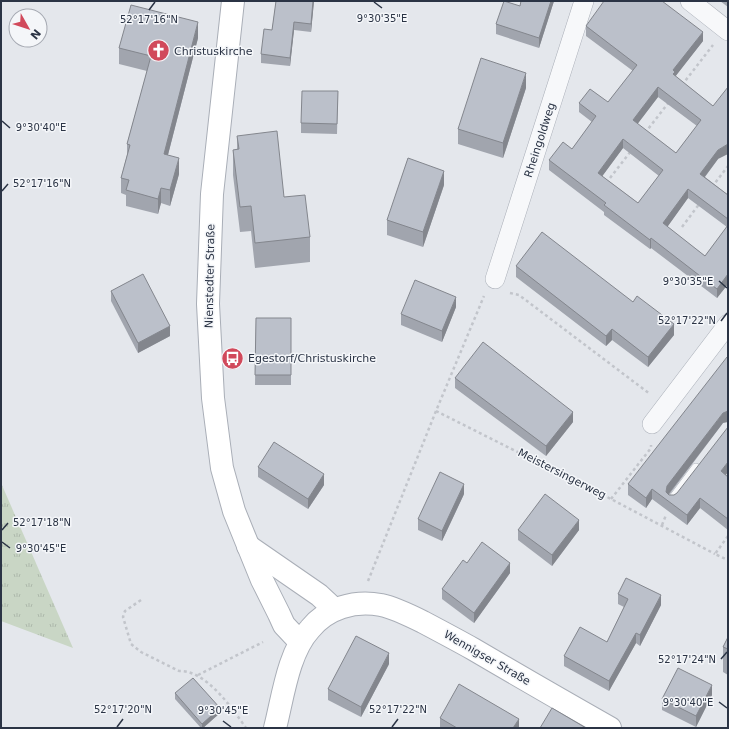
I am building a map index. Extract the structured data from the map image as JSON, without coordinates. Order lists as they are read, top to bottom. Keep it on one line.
{"streets":{"main road":["Nienstedter Straße","Wennigser Straße"],"street":["Rheingoldweg"],"path":["Meistersingerweg"]},"places":{"church":["Christuskirche"],"bus stop":["Egestorf/Christuskirche"]},"north":"bottom right","coordinates":["9°30'35\"E","52°17'16\"N","9°30'40\"E","52°17'22\"N","52°17'18\"N","9°30'45\"E","52°17'24\"N","52°17'20\"N"]}
